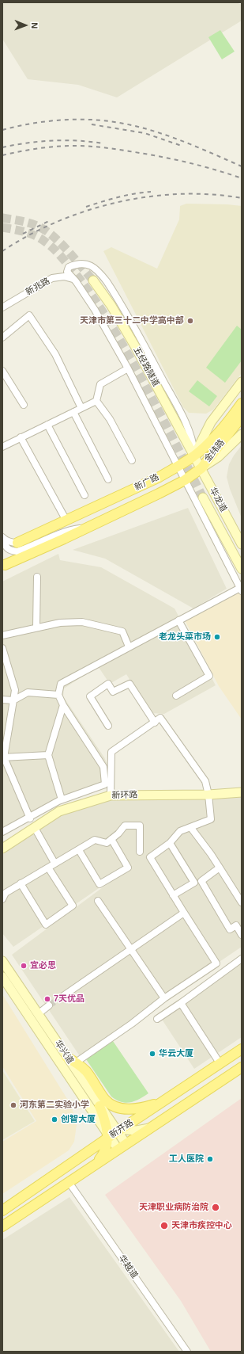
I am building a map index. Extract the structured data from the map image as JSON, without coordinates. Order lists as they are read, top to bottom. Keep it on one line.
{"streets":{"main road":["五经路隧道","金纬路","新广路","华龙道","新环路","华兴道","新开路"],"street":["新兆路","华越道"]},"crossings":[["五经路隧道","金纬路"],["五经路隧道","新广路"],["五经路隧道","华龙道"],["金纬路","新广路"],["金纬路","华龙道"],["新广路","华龙道"],["新开路","华越道"]],"places":["天津市第三十二中学高中部","老龙头菜市场","宜必思","7天优品","华云大厦","河东第二实验小学","创智大厦","工人医院","天津职业病防治院","天津市疾控中心"],"north":"right"}
